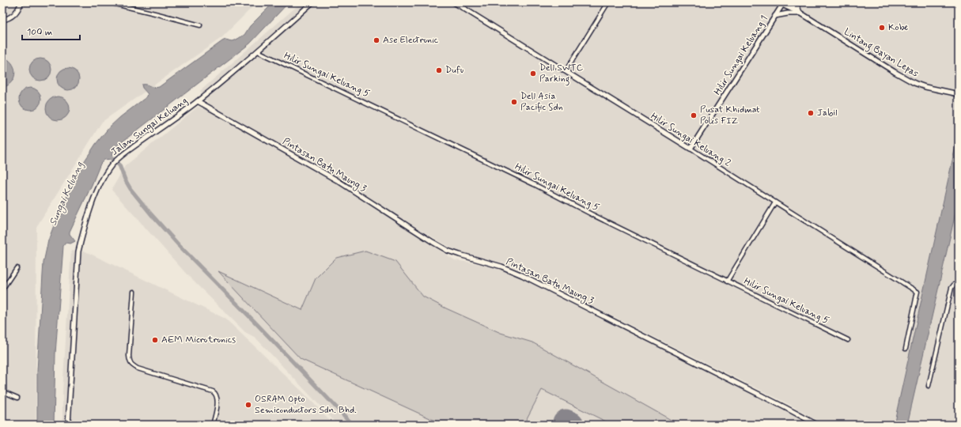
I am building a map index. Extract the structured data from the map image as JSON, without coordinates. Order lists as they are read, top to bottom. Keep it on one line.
{"streets":{"street":["Lintang Bayan Lepas","Hilir Sungai Keluang 1","Hilir Sungai Keluang 5","Jalan Sungai Keluang","Hilir Sungai Keluang 2","Pintasan Batu Maung 3"]},"crossings":[["Lintang Bayan Lepas","Hilir Sungai Keluang 1"],["Hilir Sungai Keluang 1","Hilir Sungai Keluang 2"],["Hilir Sungai Keluang 5","Jalan Sungai Keluang"],["Jalan Sungai Keluang","Pintasan Batu Maung 3"]],"water":["Sungai Keluang"],"places":["Kobe","Ase Electronic","Dufu","Dell SWTC Parking","Dell Asia Pacific Sdn","Jabil","Pusat Khidmat Polis FIZ","AEM Microtronics","OSRAM Opto Semiconductors Sdn. Bhd."],"scale_bar":"100 m"}
